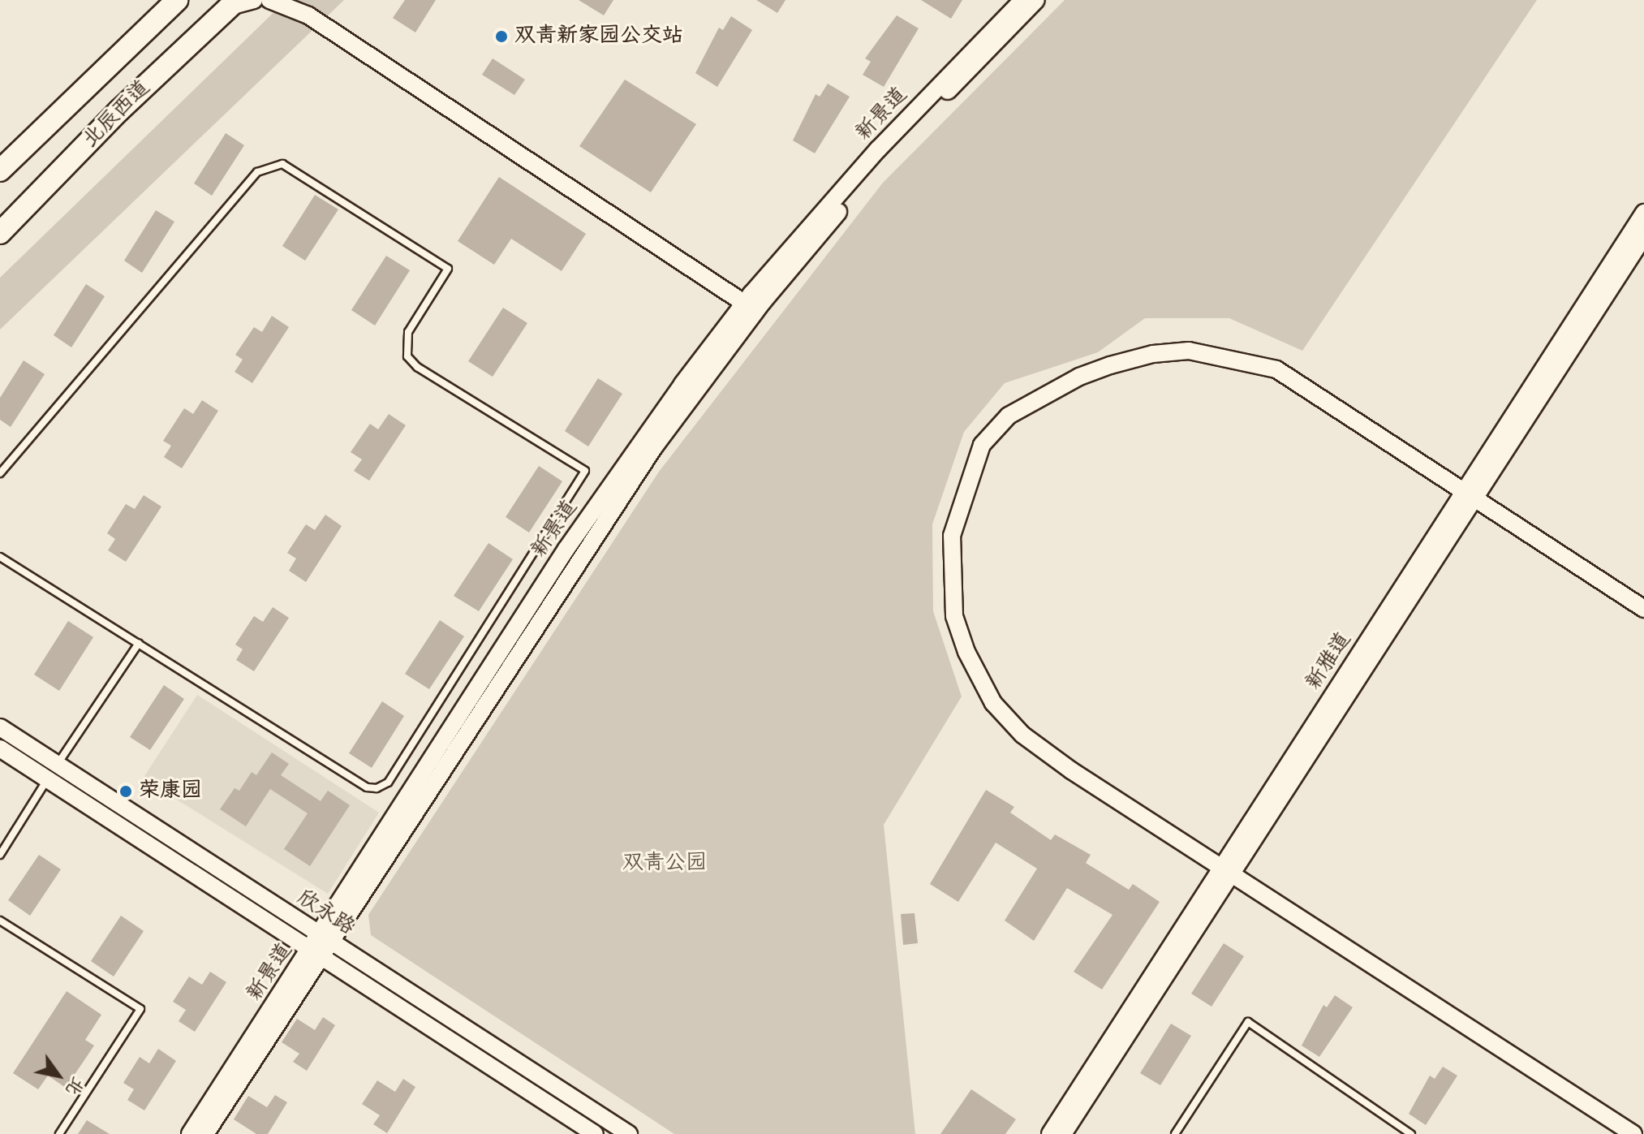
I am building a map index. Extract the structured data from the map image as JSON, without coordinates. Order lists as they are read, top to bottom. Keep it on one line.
{"streets":{"main road":["北辰西道"],"street":["新景道","新雅道","欣永路"]},"crossings":[["新景道","欣永路"]],"parks":["双青公园"],"places":["双青新家园公交站","荣康园"],"north":"bottom right"}
